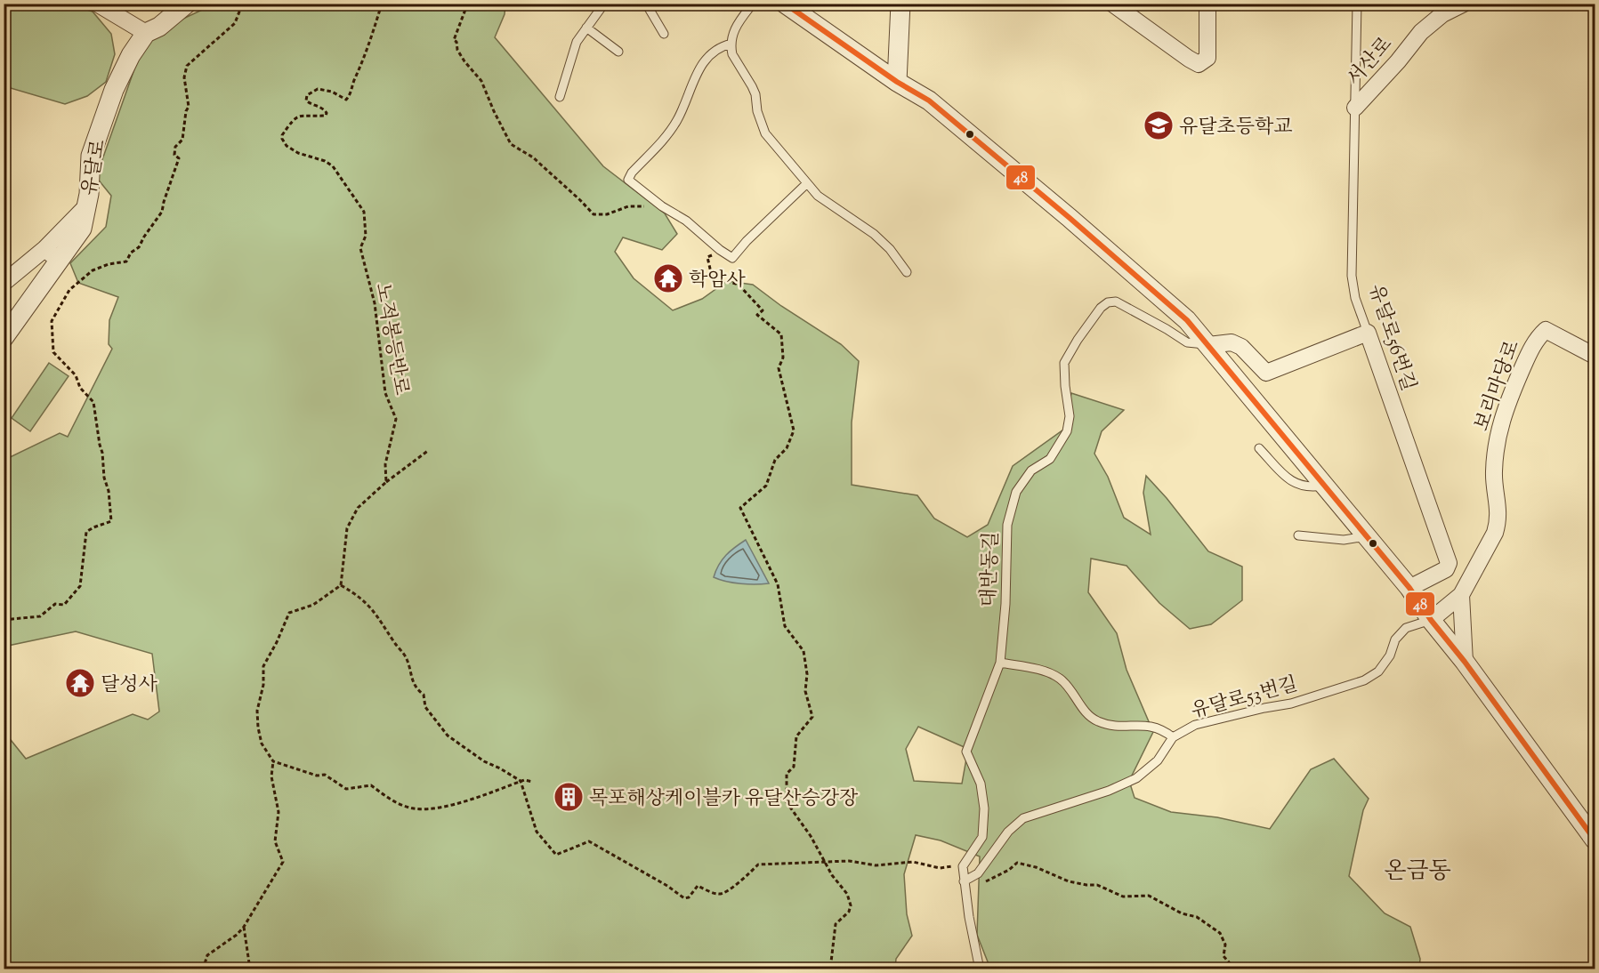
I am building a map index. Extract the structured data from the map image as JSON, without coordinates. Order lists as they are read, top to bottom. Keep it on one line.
{"streets":{"street":["서산로","유달로","유달로56번길","보리마당로"],"lane":["대반동길","유달로53번길"],"path":["노적봉등반로"]},"crossings":[["서산로","유달로56번길"],["보리마당로","유달로53번길"]],"districts":["온금동"],"places":{"school or university":["유달초등학교"],"temple":["학암사","달성사"],"building":["목포해상케이블카 유달산승강장"]},"lines":["transit line 48"]}
